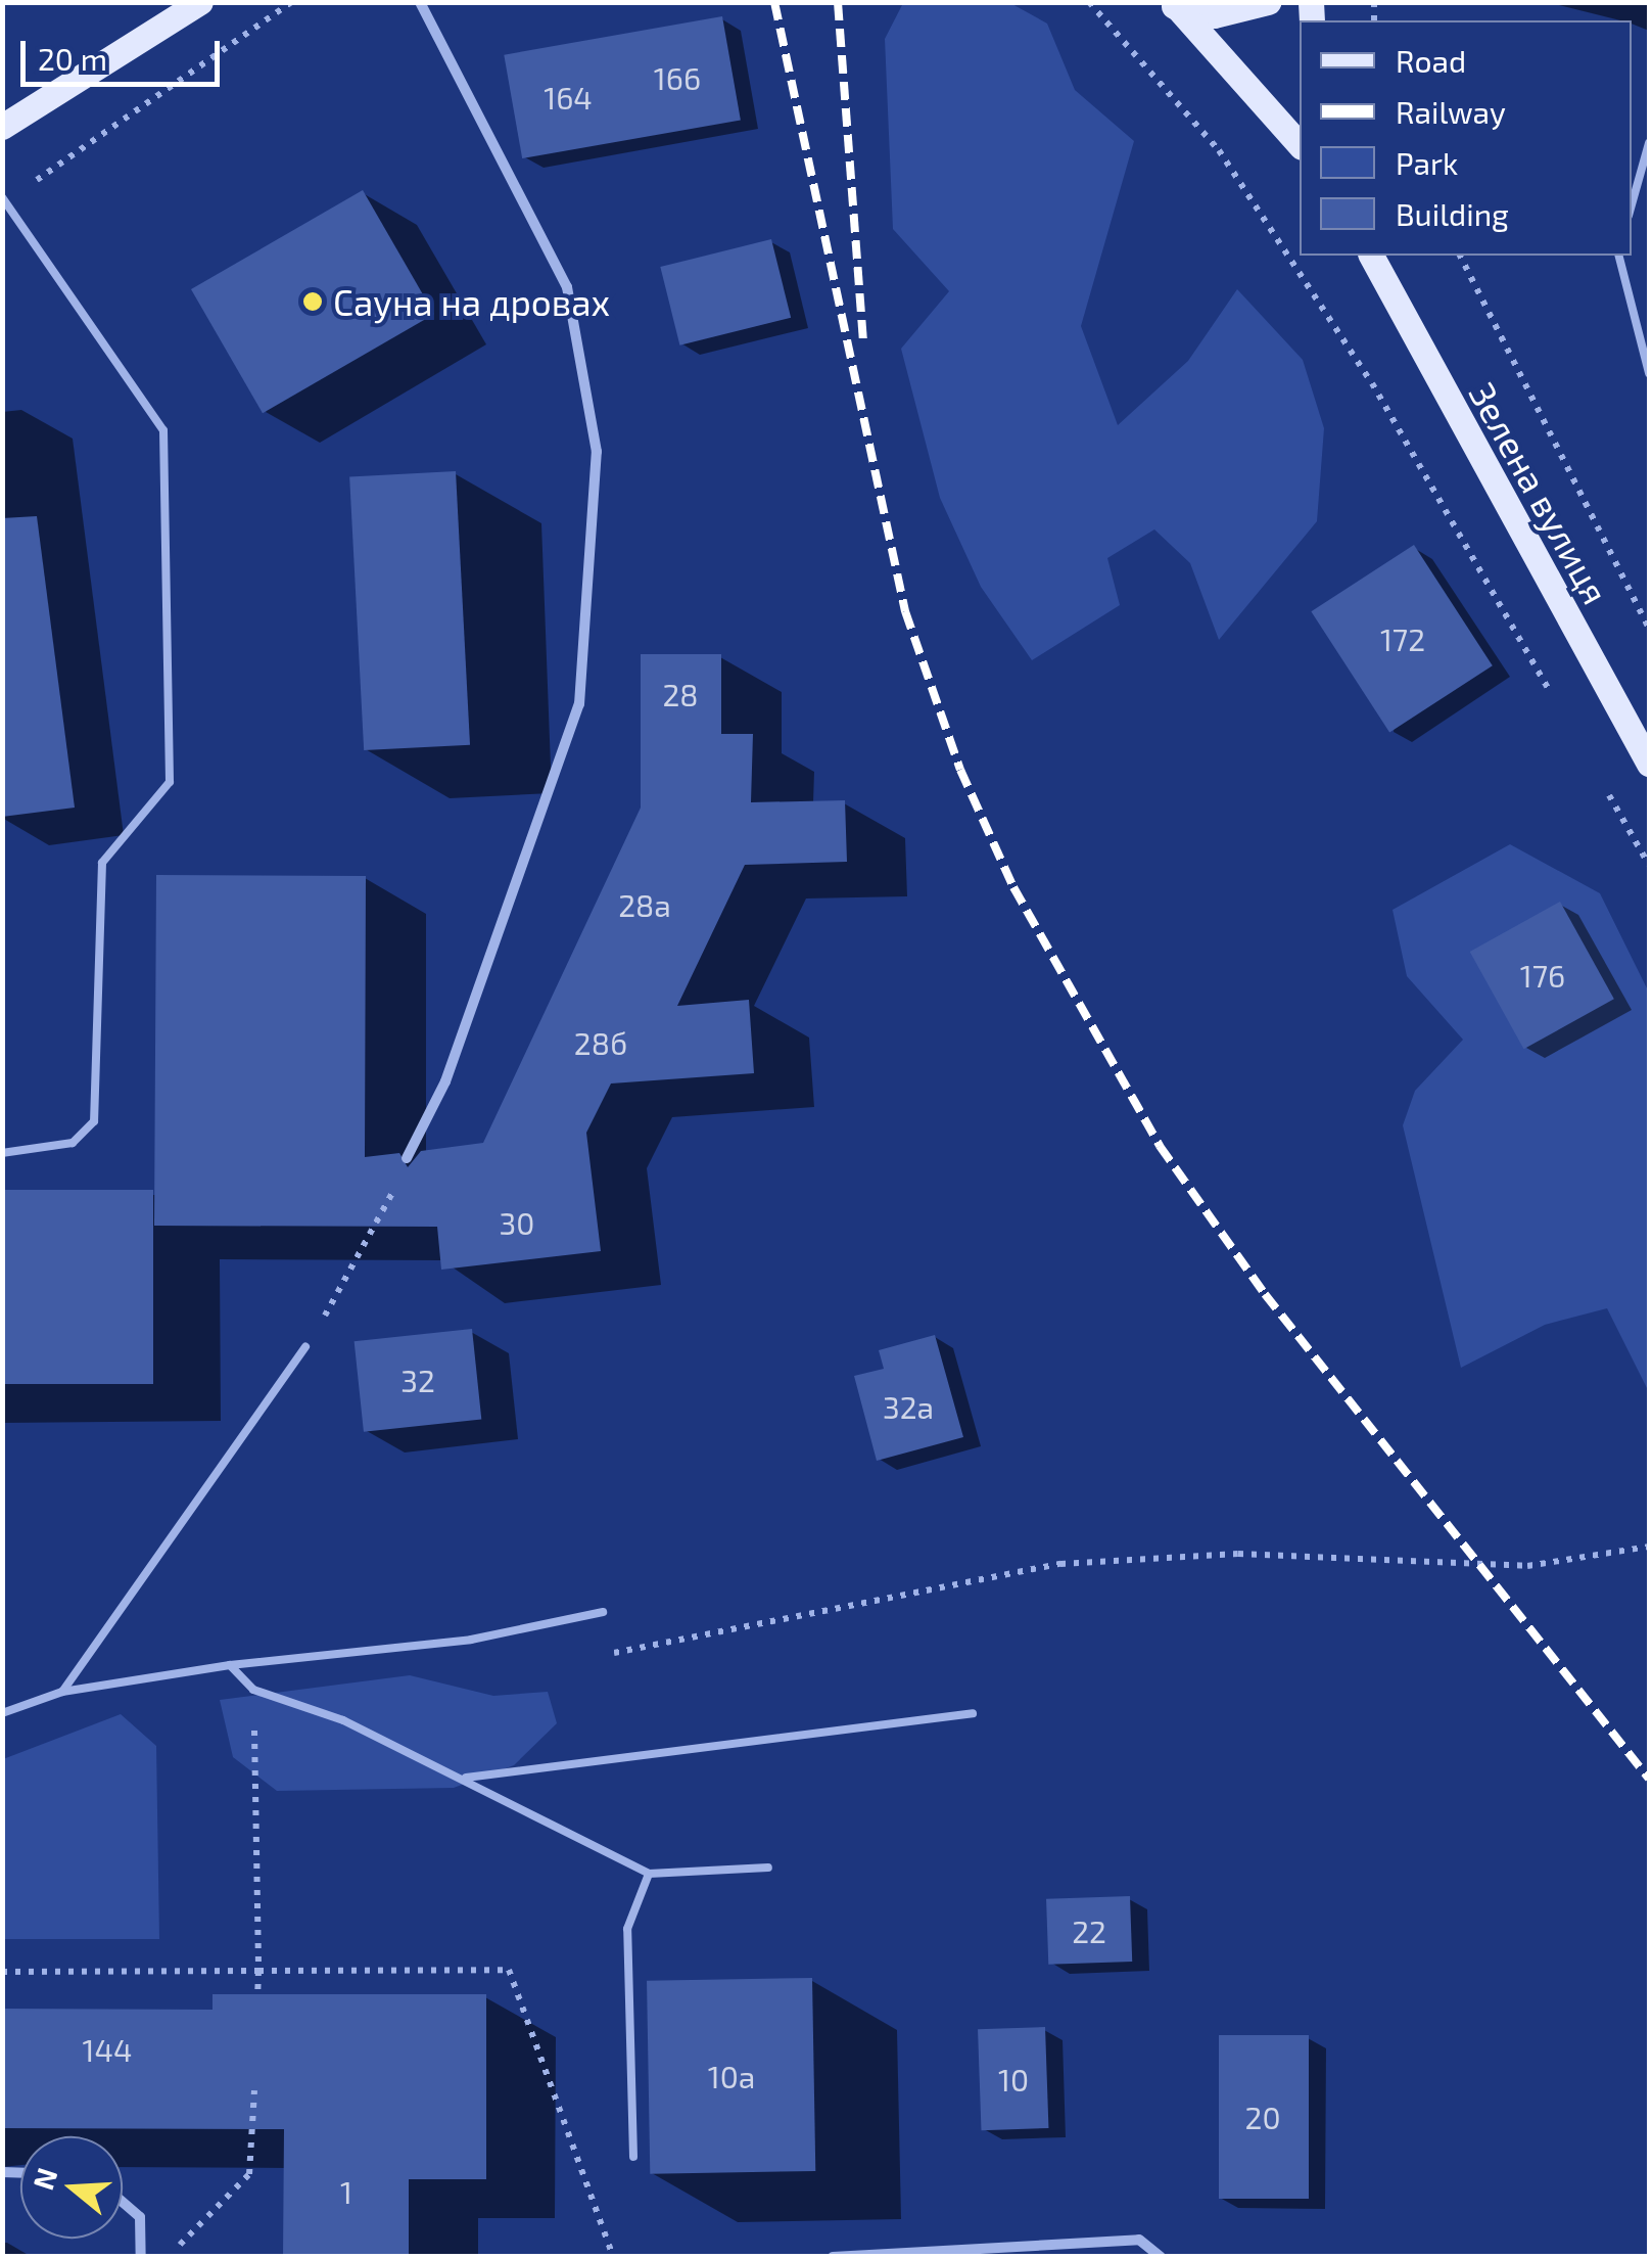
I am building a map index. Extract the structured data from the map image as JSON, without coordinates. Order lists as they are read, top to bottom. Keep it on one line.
{"streets":{"main road":["Зелена вулиця"]},"places":["Сауна на дровах"],"house_numbers":["166","164","172","28","28а","176","28б","30","32","32а","22","144","10а","10","20","1"],"legend":["Road","Railway","Park","Building"],"scale_bar":"20 m","north":"left"}
